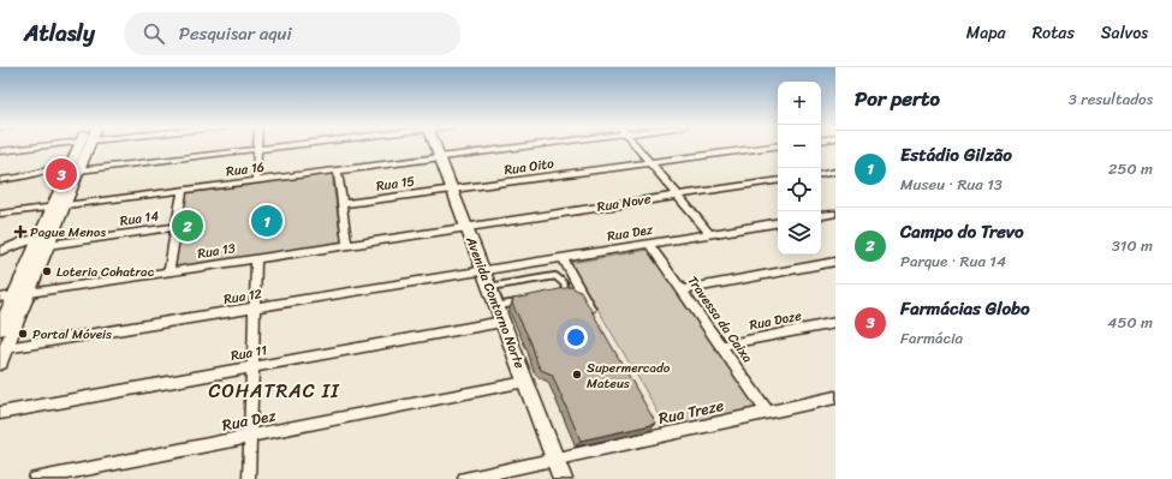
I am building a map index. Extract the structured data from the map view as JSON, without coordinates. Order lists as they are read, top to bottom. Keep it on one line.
{"streets":{"main road":["Avenida Contorno Norte"],"street":["Rua Oito","Rua 16","Rua 15","Rua Nove","Rua 14","Rua Dez","Rua 13","Rua 12","Travessa da Caixa","Rua Doze","Rua 11","Rua Treze"]},"crossings":[["Rua Oito","Rua 15"],["Rua Oito","Avenida Contorno Norte"],["Rua 16","Avenida Contorno Norte"],["Rua 15","Avenida Contorno Norte"],["Rua Nove","Rua 13"],["Rua Nove","Avenida Contorno Norte"],["Rua Dez","Rua 12"],["Rua Dez","Avenida Contorno Norte"],["Rua Dez","Travessa da Caixa"],["Rua 13","Avenida Contorno Norte"],["Rua 12","Avenida Contorno Norte"],["Avenida Contorno Norte","Rua 11"],["Avenida Contorno Norte","Rua Treze"],["Travessa da Caixa","Rua Doze"],["Travessa da Caixa","Rua Treze"]],"districts":["COHATRAC II"],"places":{"health":["Pague Menos"],"other":["Loteria Cohatrac","Portal Móveis","Supermercado Mateus"]},"page":{"header":"Atlasly","search":"Pesquisar aqui","nav":["Mapa","Rotas","Salvos"],"heading":["Por perto","3 resultados"],"map_buttons":["+","−"],"list":[{"mark":"1","name":"Estádio Gilzão","note":"Museu · Rua 13","value":"250 m"},{"mark":"2","name":"Campo do Trevo","note":"Parque · Rua 14","value":"310 m"},{"mark":"3","name":"Farmácias Globo","note":"Farmácia","value":"450 m"}],"pins":["3","1","2"]}}
